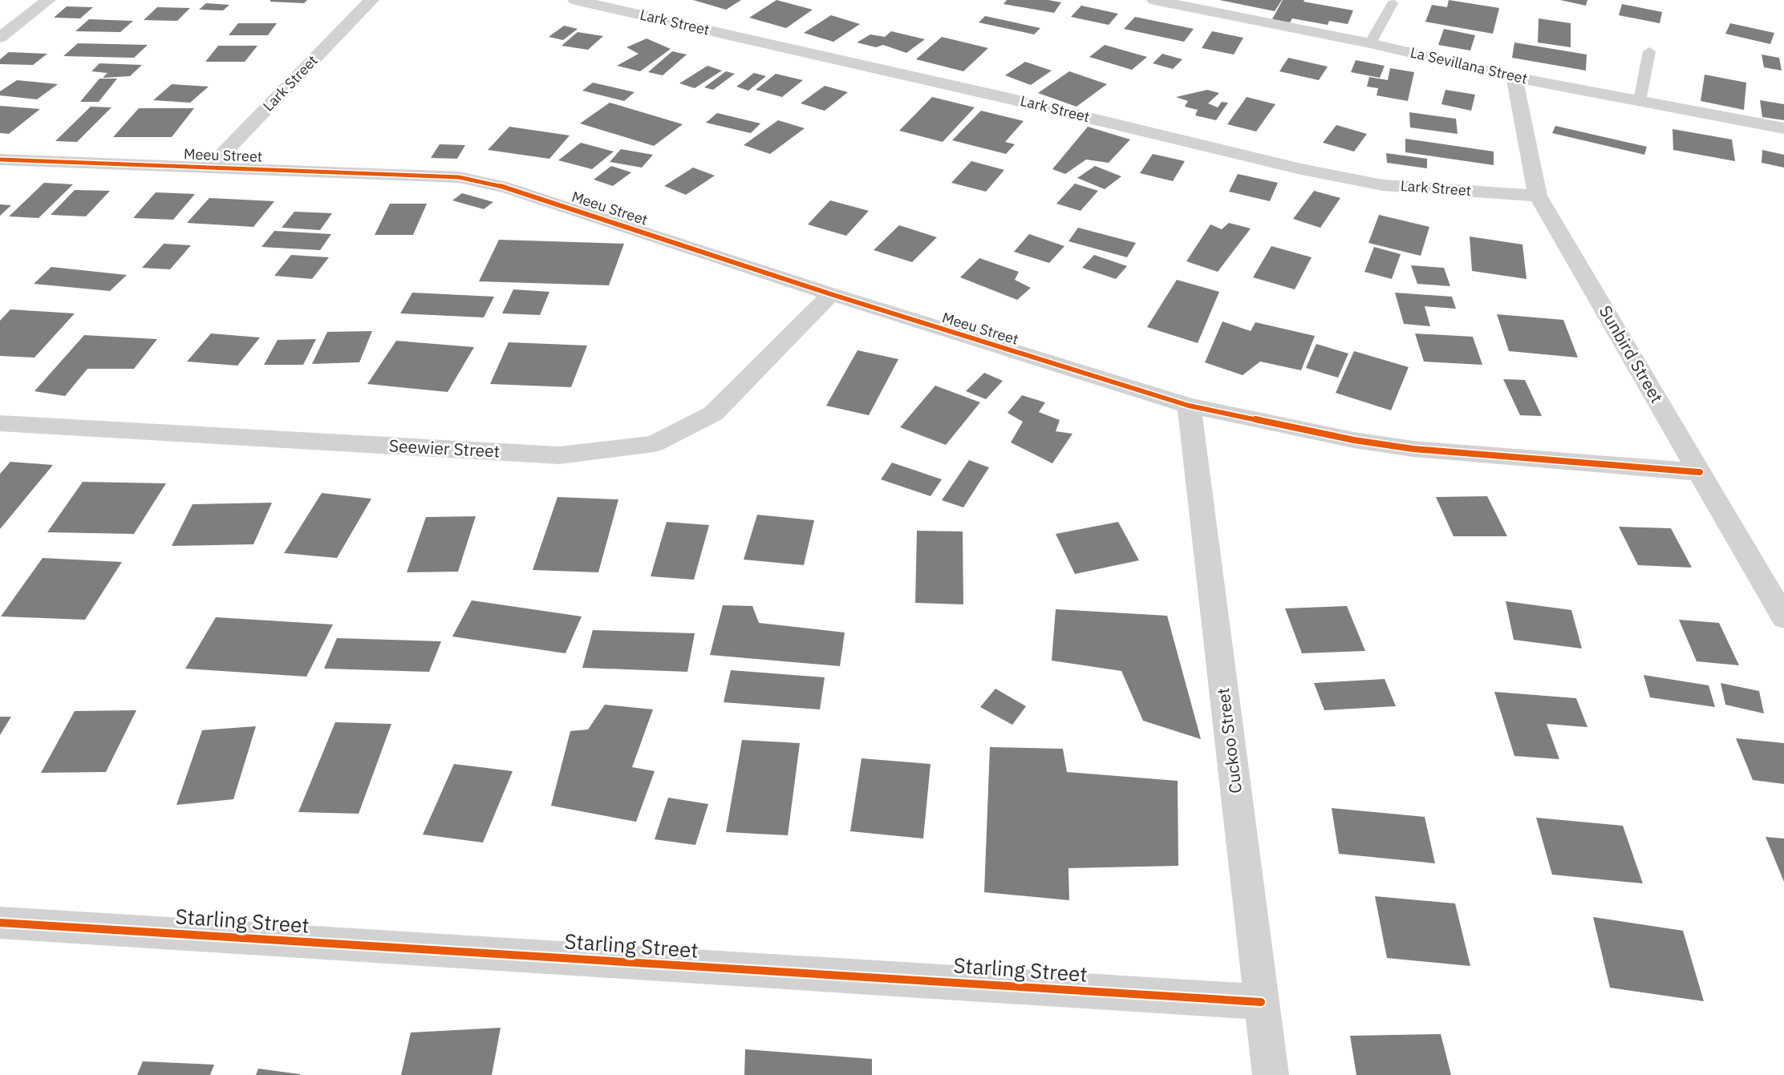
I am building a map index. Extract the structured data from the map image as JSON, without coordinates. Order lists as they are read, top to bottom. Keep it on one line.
{"streets":{"street":["Lark Street","La Sevillana Street","Meeu Street","Sunbird Street","Seewier Street","Cuckoo Street","Starling Street"]},"crossings":[["Lark Street","Meeu Street"],["Lark Street","Sunbird Street"],["La Sevillana Street","Sunbird Street"],["Meeu Street","Sunbird Street"],["Meeu Street","Seewier Street"],["Meeu Street","Cuckoo Street"],["Cuckoo Street","Starling Street"]]}
